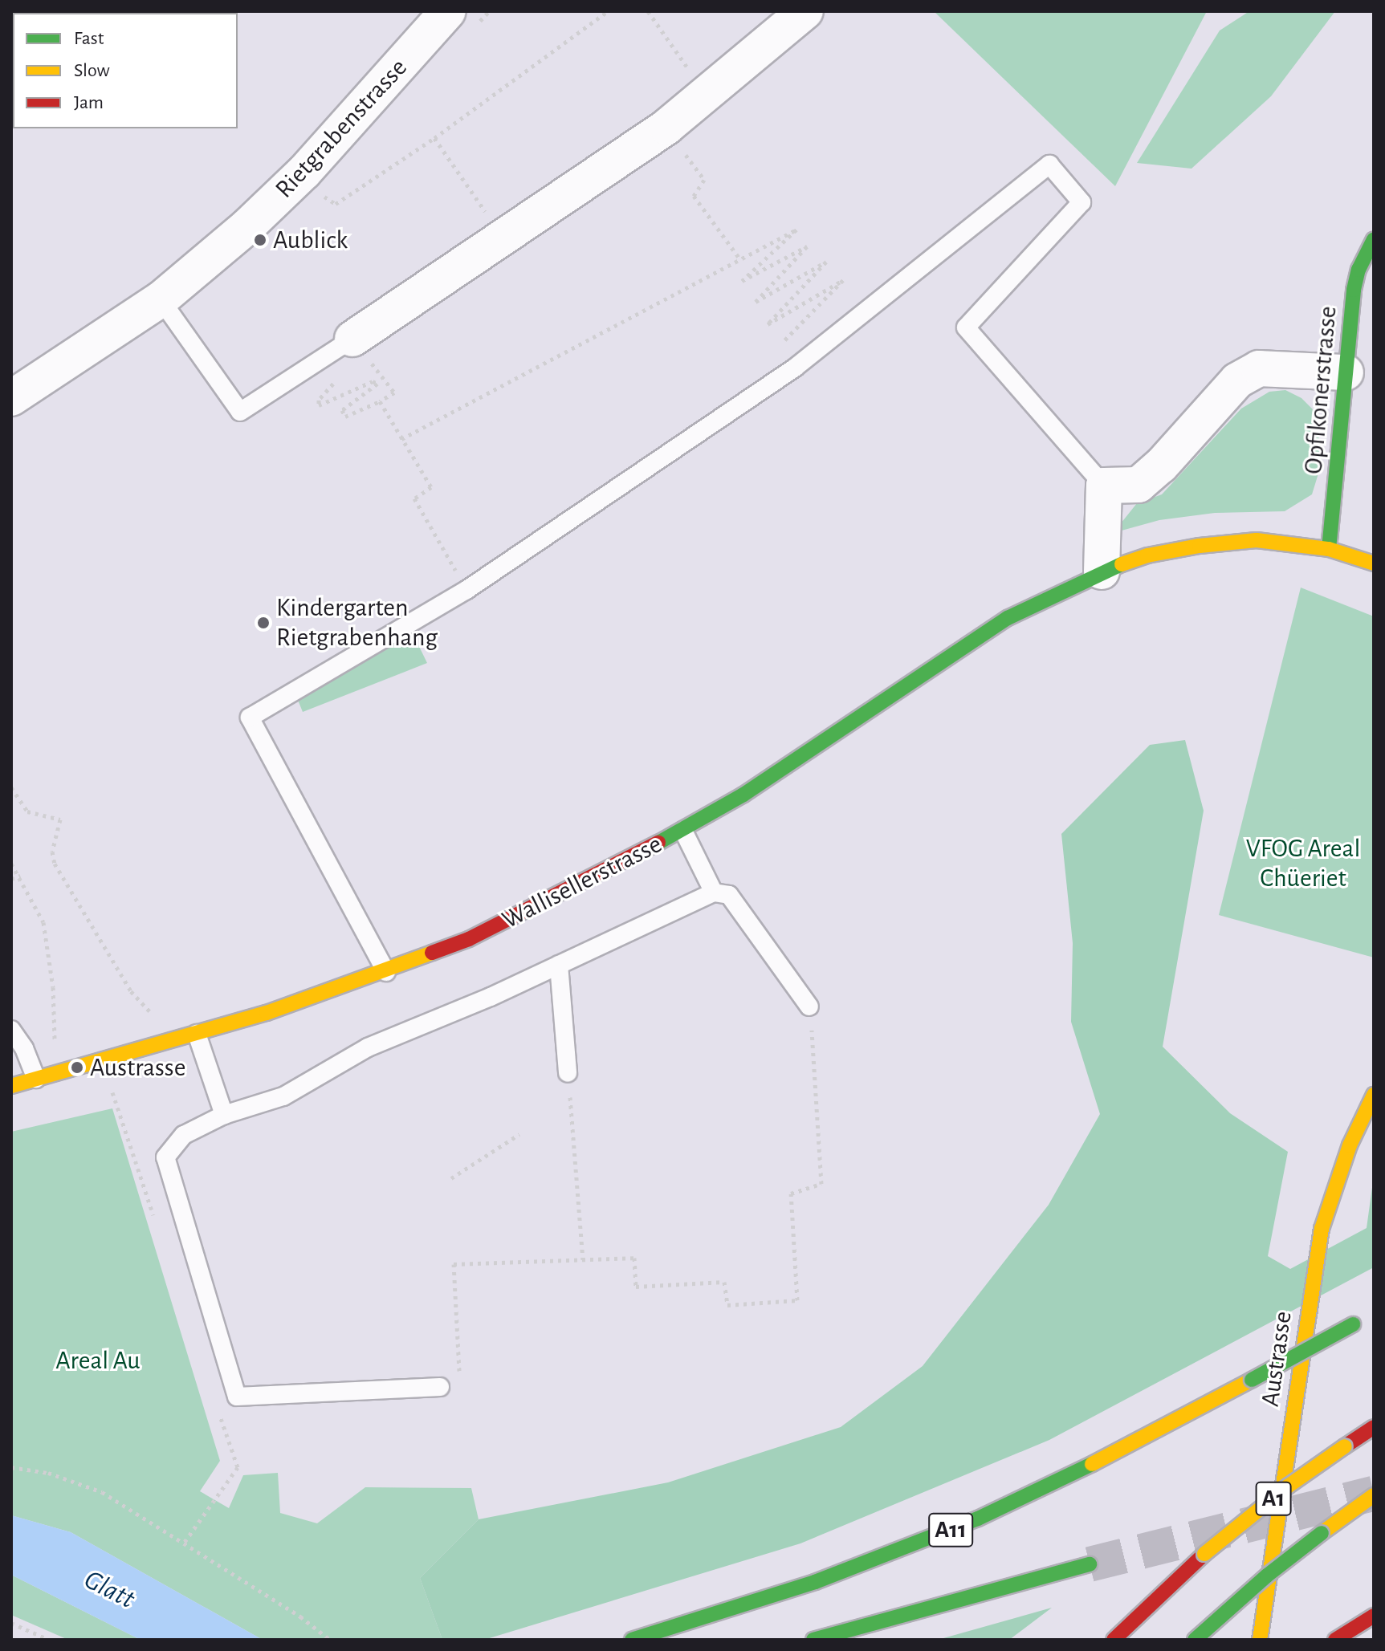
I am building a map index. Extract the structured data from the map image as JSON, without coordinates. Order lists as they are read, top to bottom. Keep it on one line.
{"streets":{"main road":["Opfikonerstrasse","Wallisellerstrasse","Austrasse","A1","A11"],"street":["Rietgrabenstrasse"]},"crossings":[["Opfikonerstrasse","Wallisellerstrasse"]],"water":["Glatt"],"parks":["VFOG Areal Chüeriet","Areal Au"],"places":["Aublick","Kindergarten Rietgrabenhang","Austrasse"],"legend":["Fast","Slow","Jam"]}
